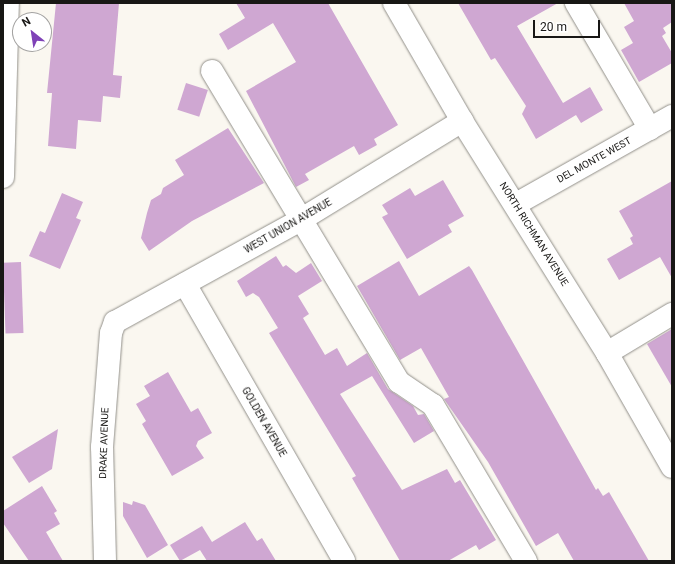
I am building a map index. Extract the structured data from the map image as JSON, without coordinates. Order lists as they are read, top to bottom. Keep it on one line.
{"streets":{"street":["DEL MONTE WEST","WEST UNION AVENUE","NORTH RICHMAN AVENUE","GOLDEN AVENUE","DRAKE AVENUE"]},"crossings":[["DEL MONTE WEST","NORTH RICHMAN AVENUE"],["WEST UNION AVENUE","NORTH RICHMAN AVENUE"],["WEST UNION AVENUE","GOLDEN AVENUE"],["WEST UNION AVENUE","DRAKE AVENUE"]],"scale_bar":"20 m","north":"top left"}
